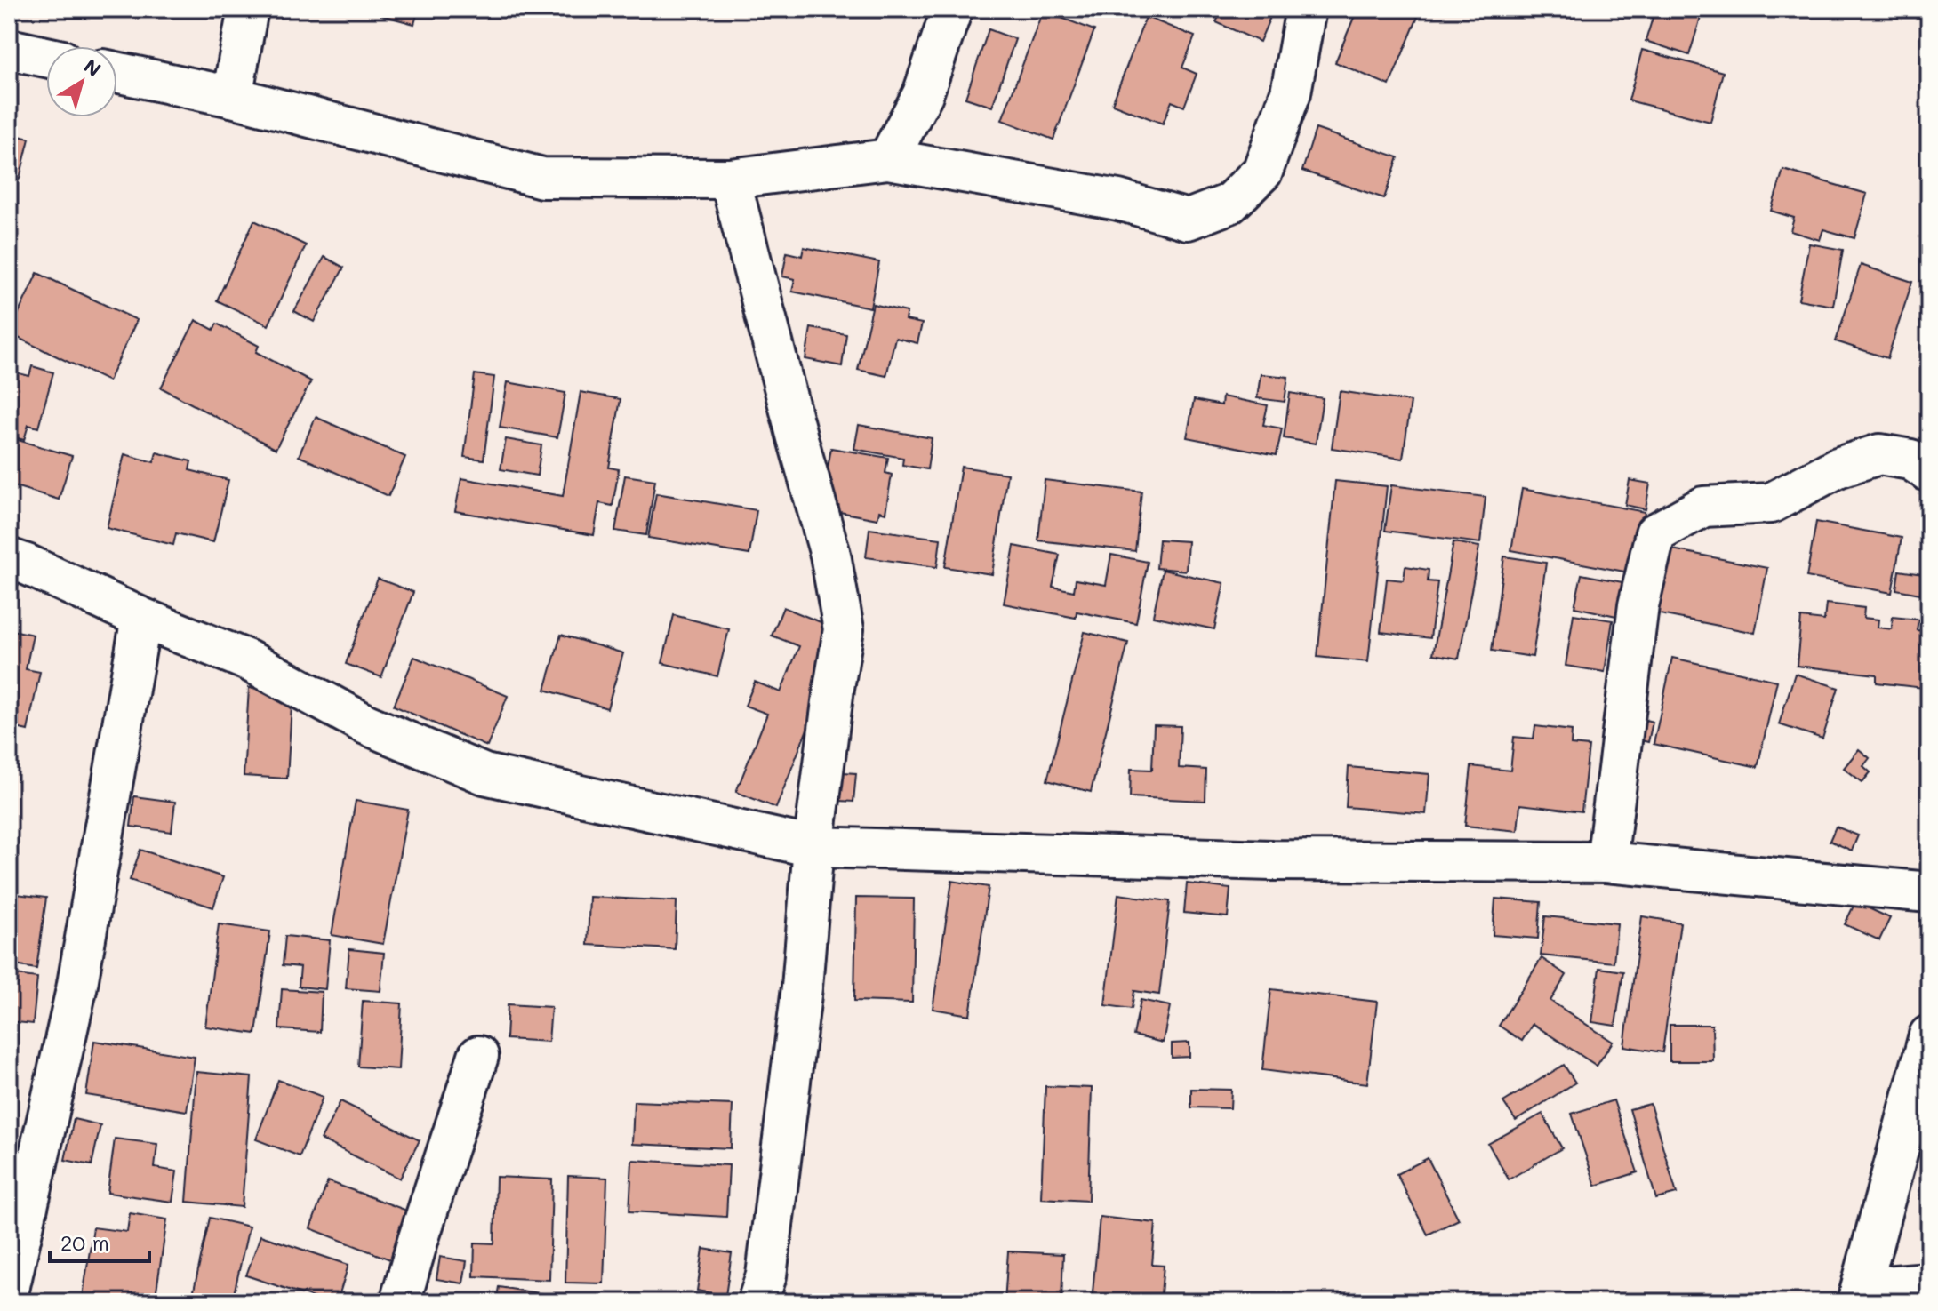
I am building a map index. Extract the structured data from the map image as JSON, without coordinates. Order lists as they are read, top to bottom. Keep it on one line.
{"scale_bar":"20 m","north":"top right"}
